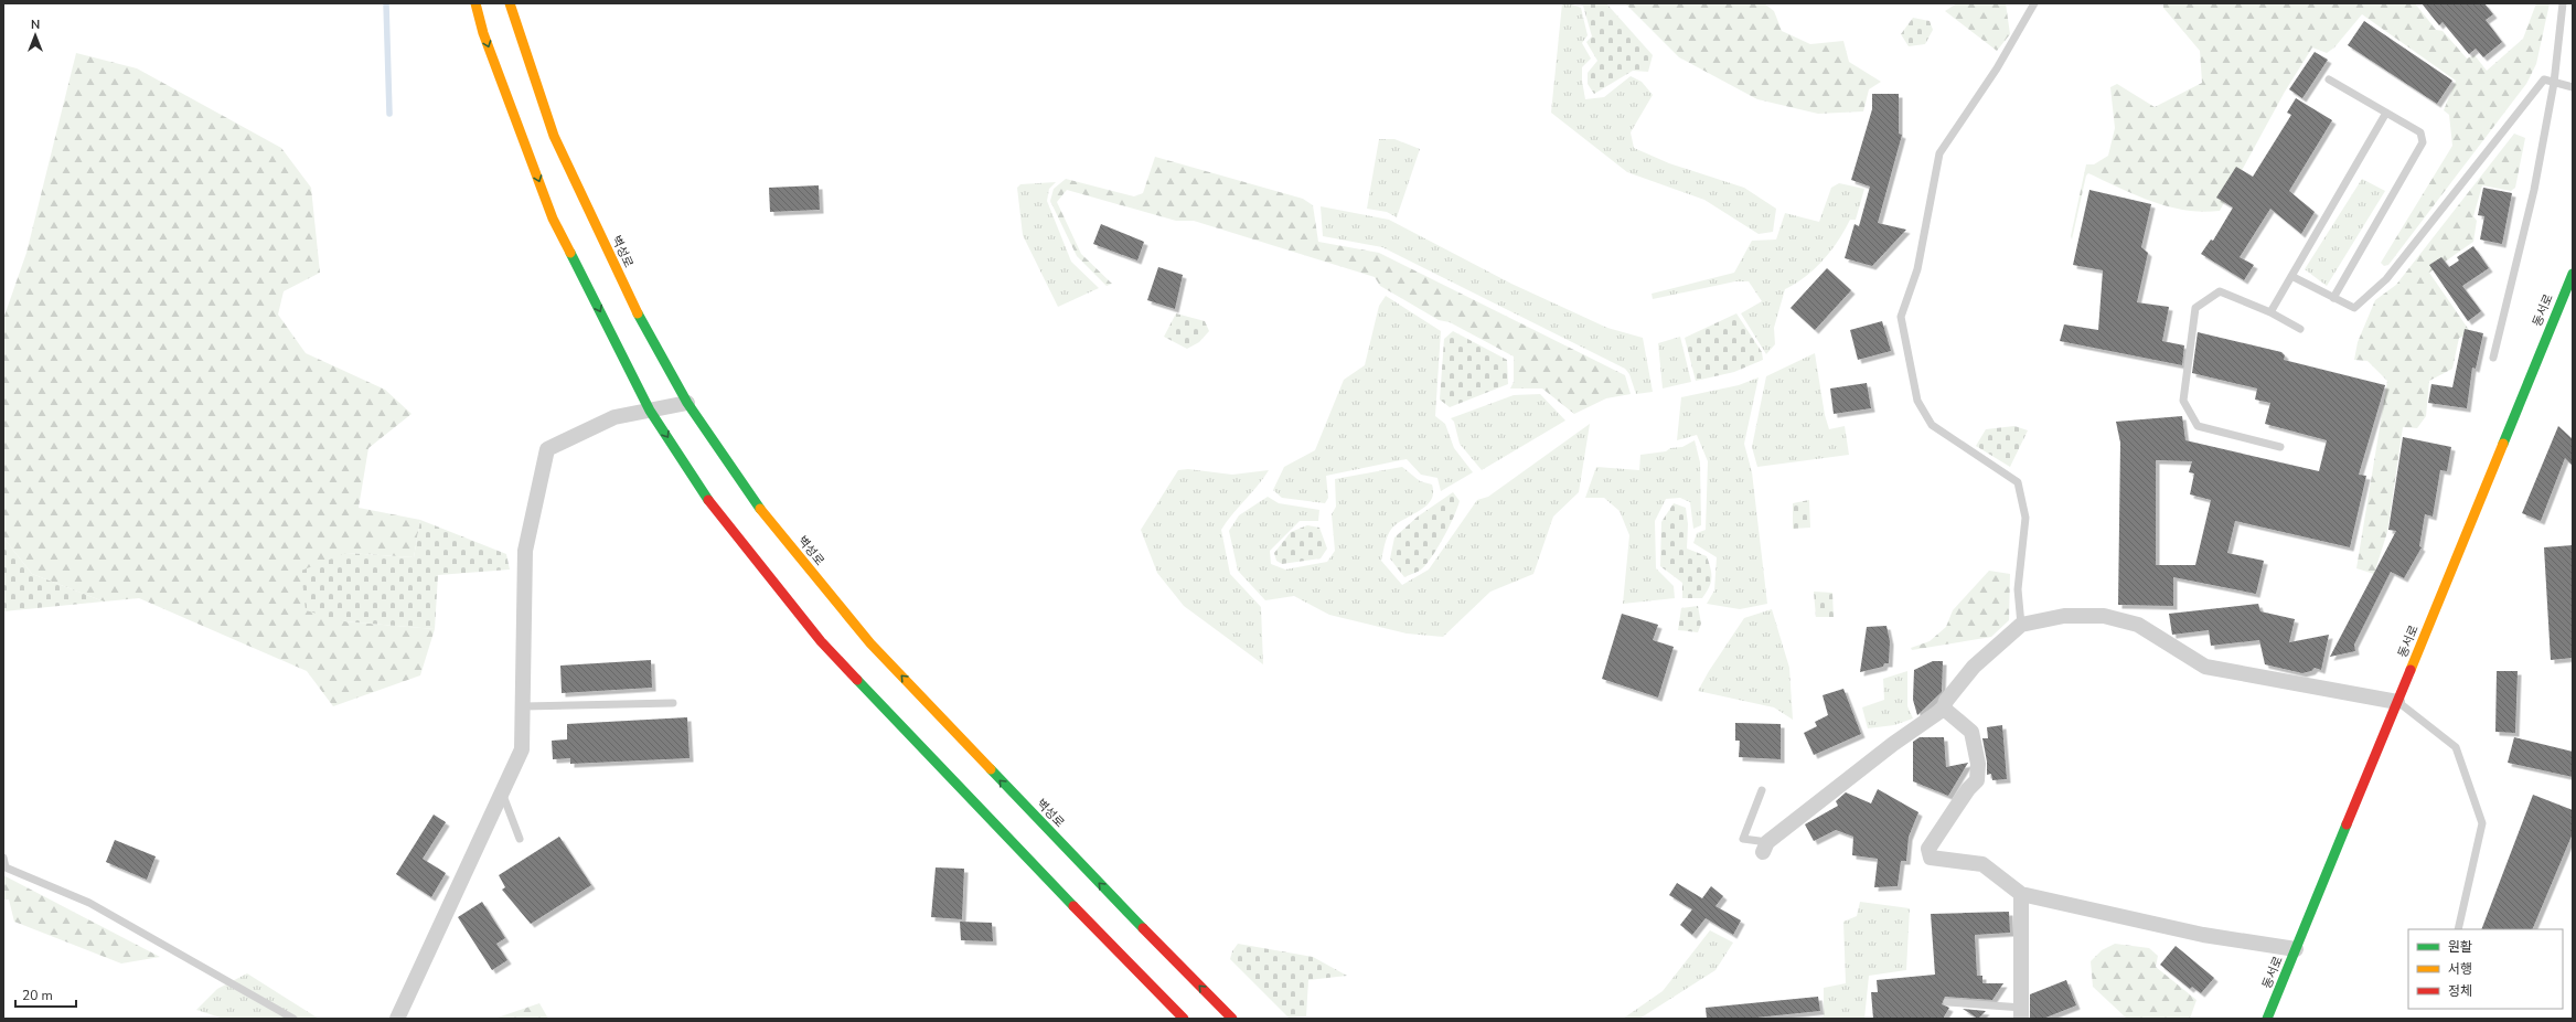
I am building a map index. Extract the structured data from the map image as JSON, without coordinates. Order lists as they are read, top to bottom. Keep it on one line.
{"streets":{"main road":["벽성로","동서로"]},"legend":["원활","서행","정체"],"scale_bar":"20 m","north":"top"}
